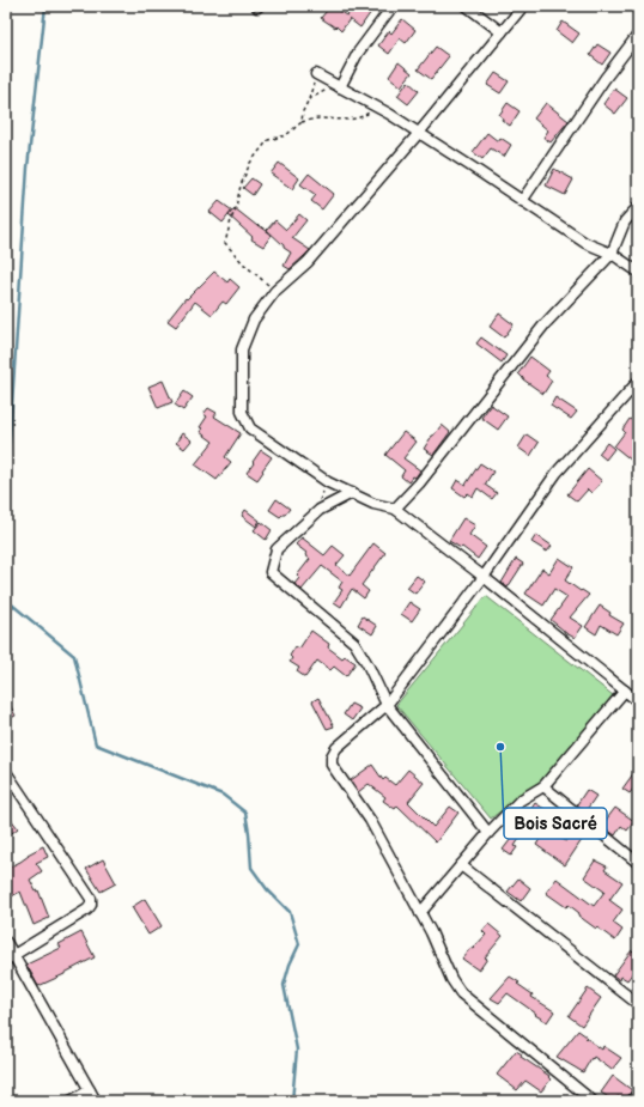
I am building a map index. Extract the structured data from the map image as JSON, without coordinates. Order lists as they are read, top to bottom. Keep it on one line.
{"places":["Bois Sacré"]}
